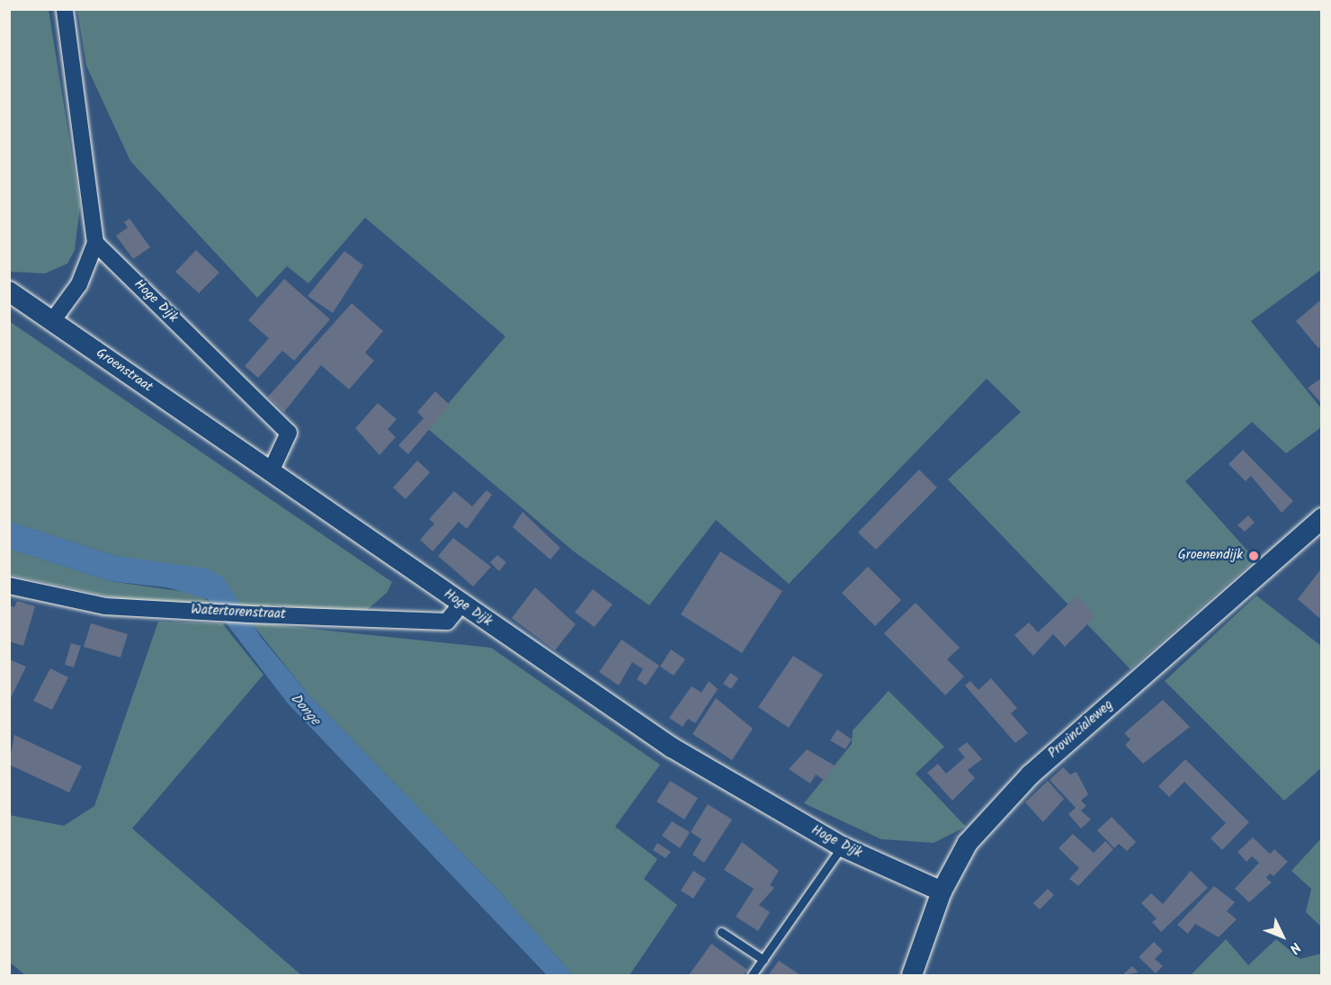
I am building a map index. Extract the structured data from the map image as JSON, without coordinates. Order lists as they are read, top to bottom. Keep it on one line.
{"streets":{"street":["Hoge Dijk","Groenstraat","Watertorenstraat","Provincialeweg"]},"crossings":[["Hoge Dijk","Groenstraat"],["Hoge Dijk","Watertorenstraat"],["Hoge Dijk","Provincialeweg"]],"water":["Donge"],"places":["Groenendijk"],"north":"bottom right"}
